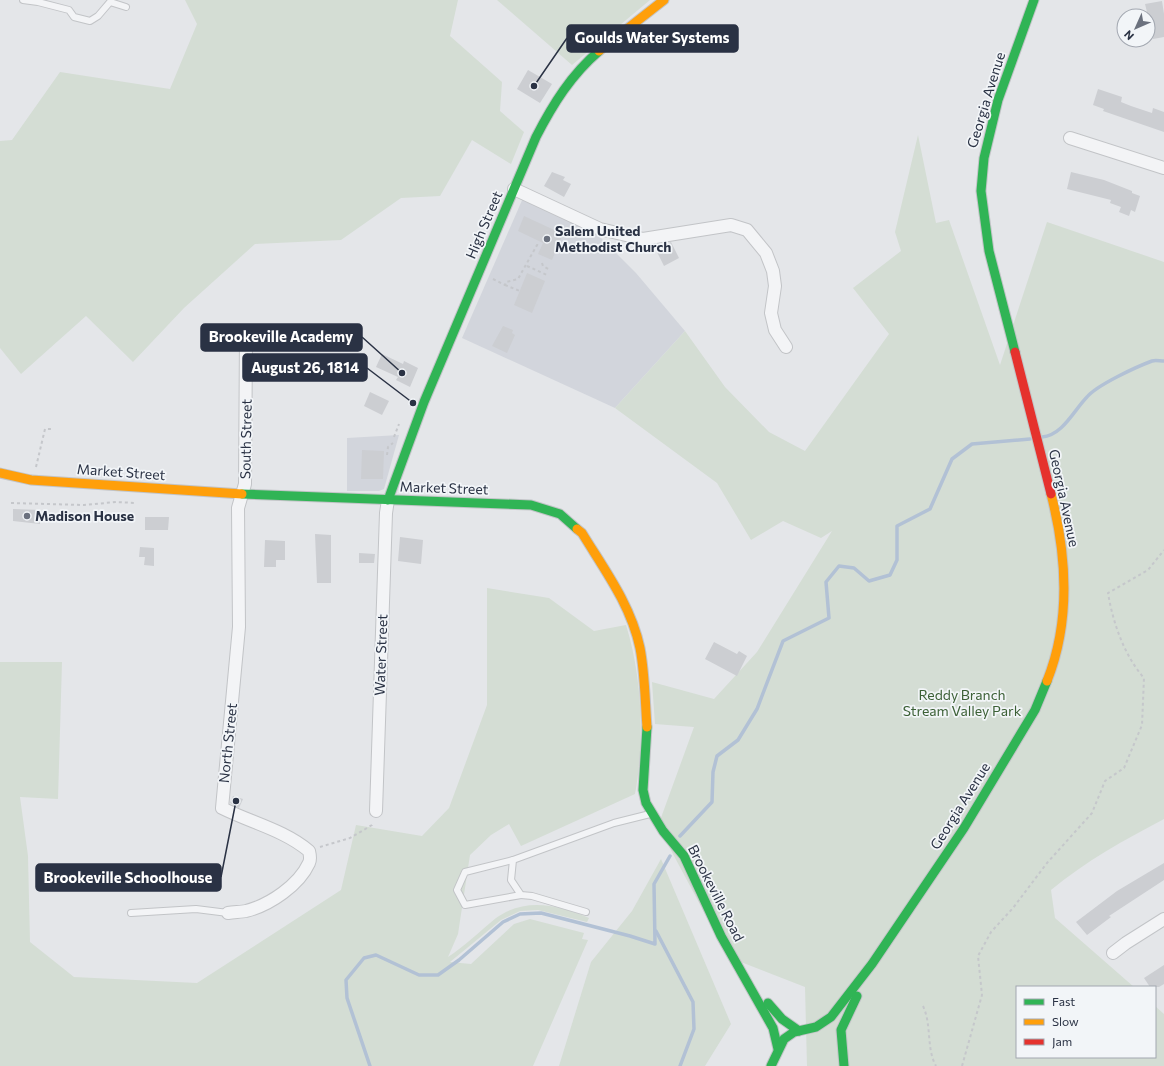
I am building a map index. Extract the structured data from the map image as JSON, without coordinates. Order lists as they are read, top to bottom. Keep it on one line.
{"streets":{"main road":["Georgia Avenue","High Street","Market Street","Brookeville Road"],"street":["South Street","Water Street","North Street"]},"crossings":[["Georgia Avenue","Brookeville Road"],["High Street","Market Street"],["High Street","Water Street"],["South Street","Market Street"],["South Street","North Street"],["Market Street","Water Street"],["Market Street","North Street"],["Market Street","Brookeville Road"]],"parks":["Reddy Branch Stream Valley Park"],"places":["Goulds Water Systems","Salem United Methodist Church","Brookeville Academy","August 26, 1814","Madison House","Brookeville Schoolhouse"],"legend":["Fast","Slow","Jam"],"north":"bottom left"}
